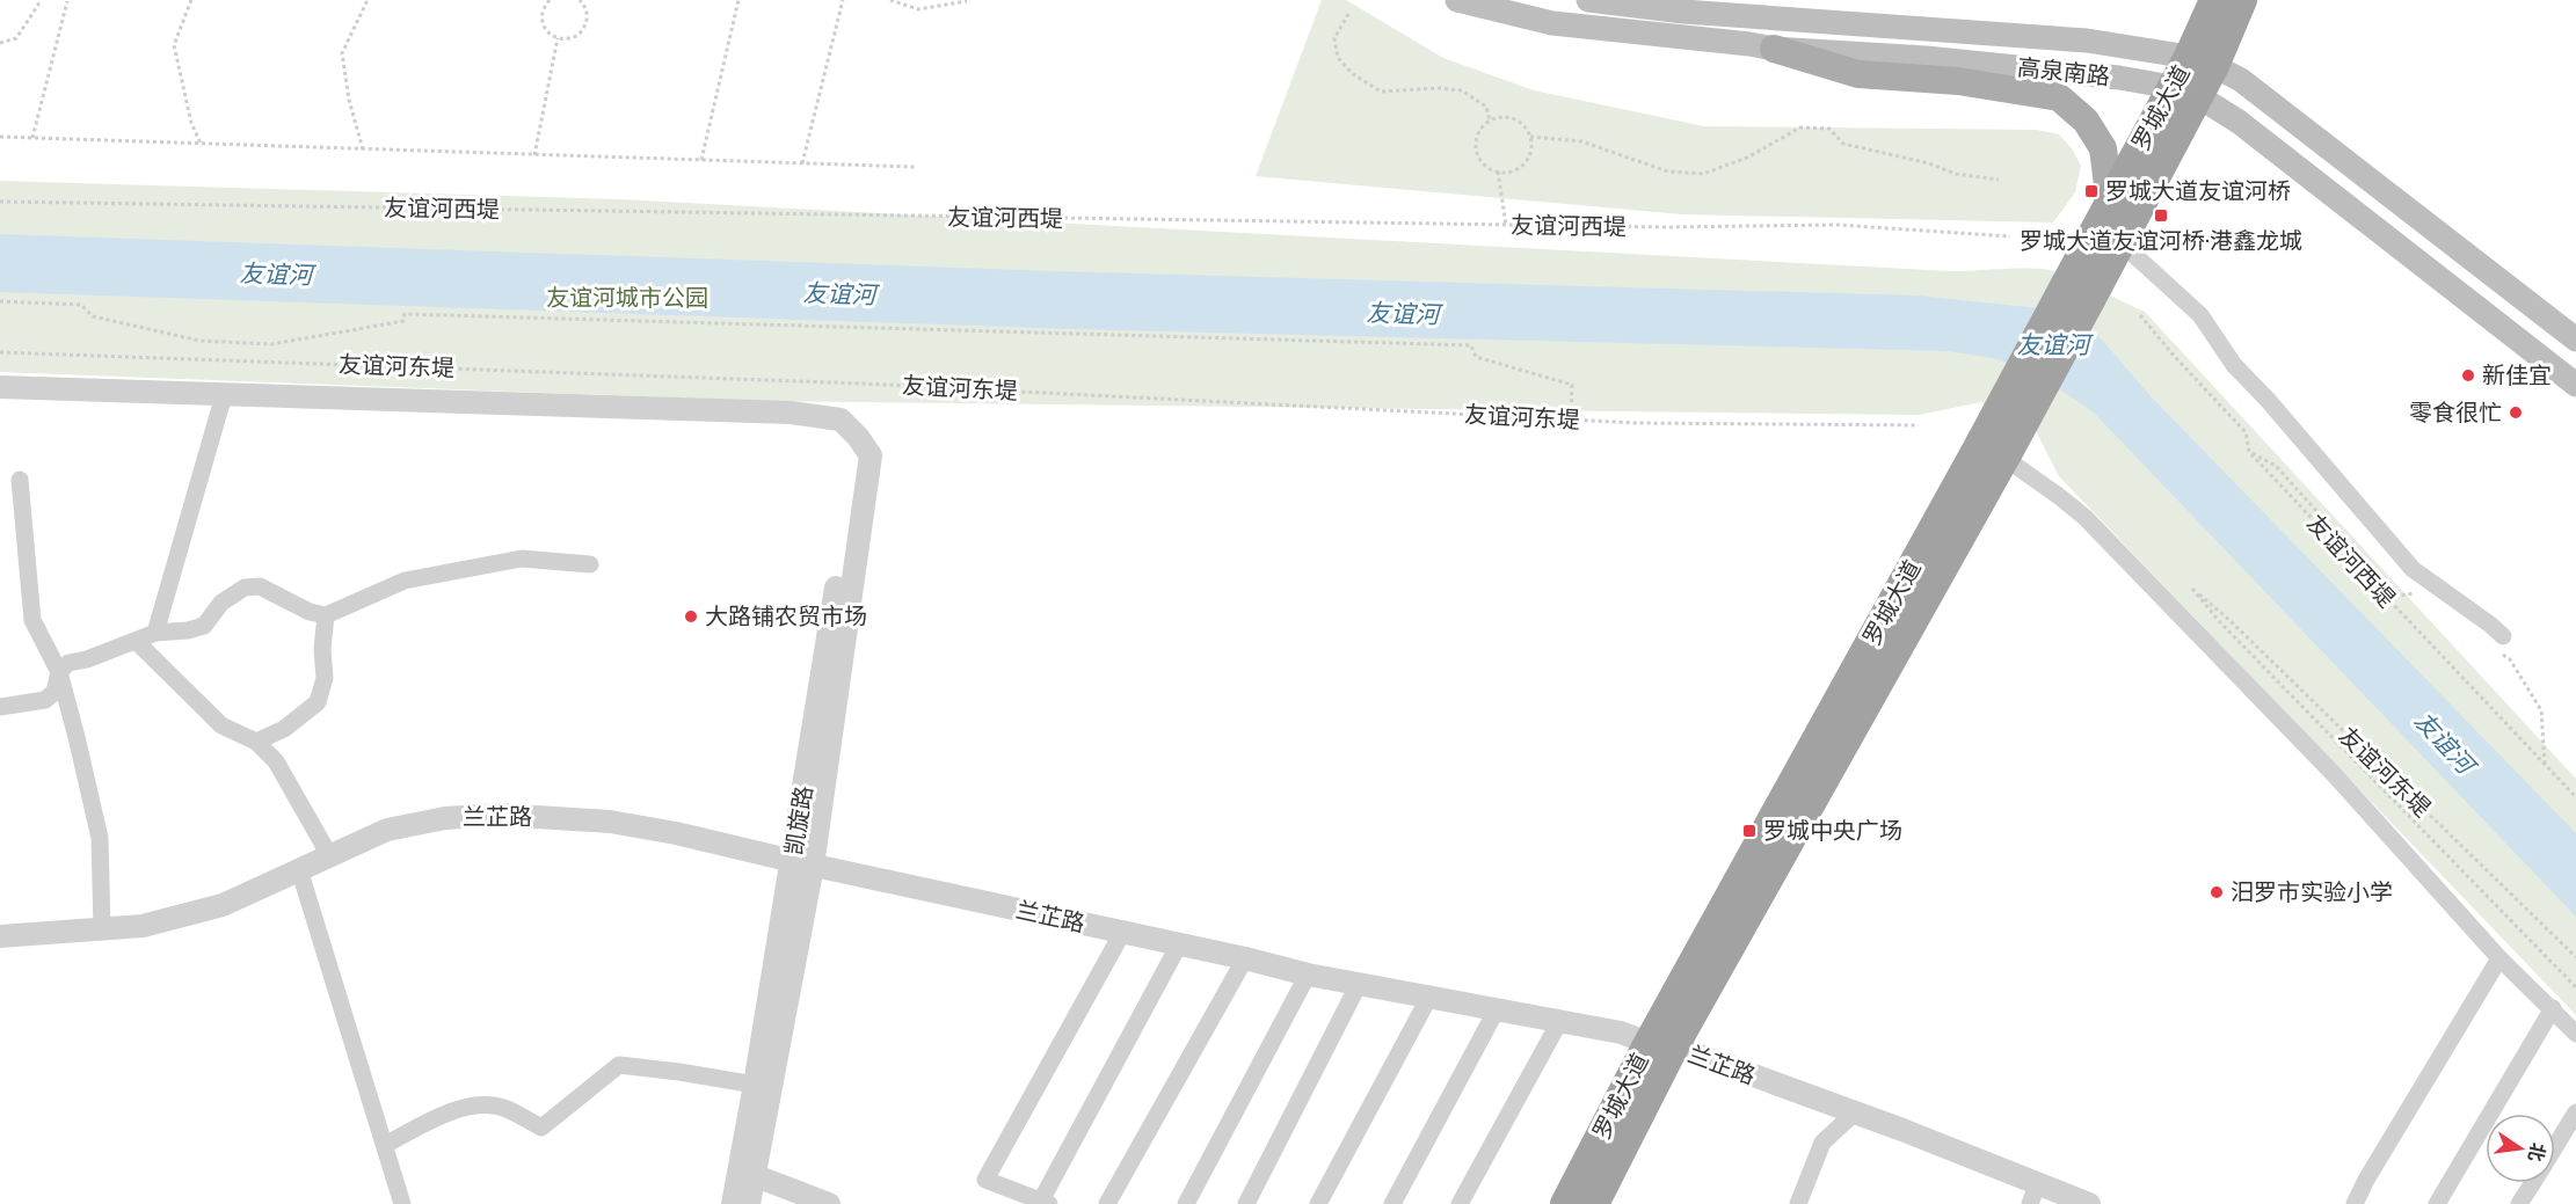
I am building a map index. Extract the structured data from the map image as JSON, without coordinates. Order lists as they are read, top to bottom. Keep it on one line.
{"streets":{"highway":["罗城大道"],"main road":["高泉南路"],"street":["兰芷路","凯旋路"],"path":["友谊河西堤","友谊河东堤"]},"crossings":[["高泉南路","罗城大道"],["罗城大道","兰芷路"],["兰芷路","凯旋路"]],"water":["友谊河"],"parks":["友谊河城市公园"],"places":{"transit":["罗城大道友谊河桥","罗城大道友谊河桥·港鑫龙城","罗城中央广场"],"other":["新佳宜","零食很忙","大路铺农贸市场","汨罗市实验小学"]},"north":"right"}
